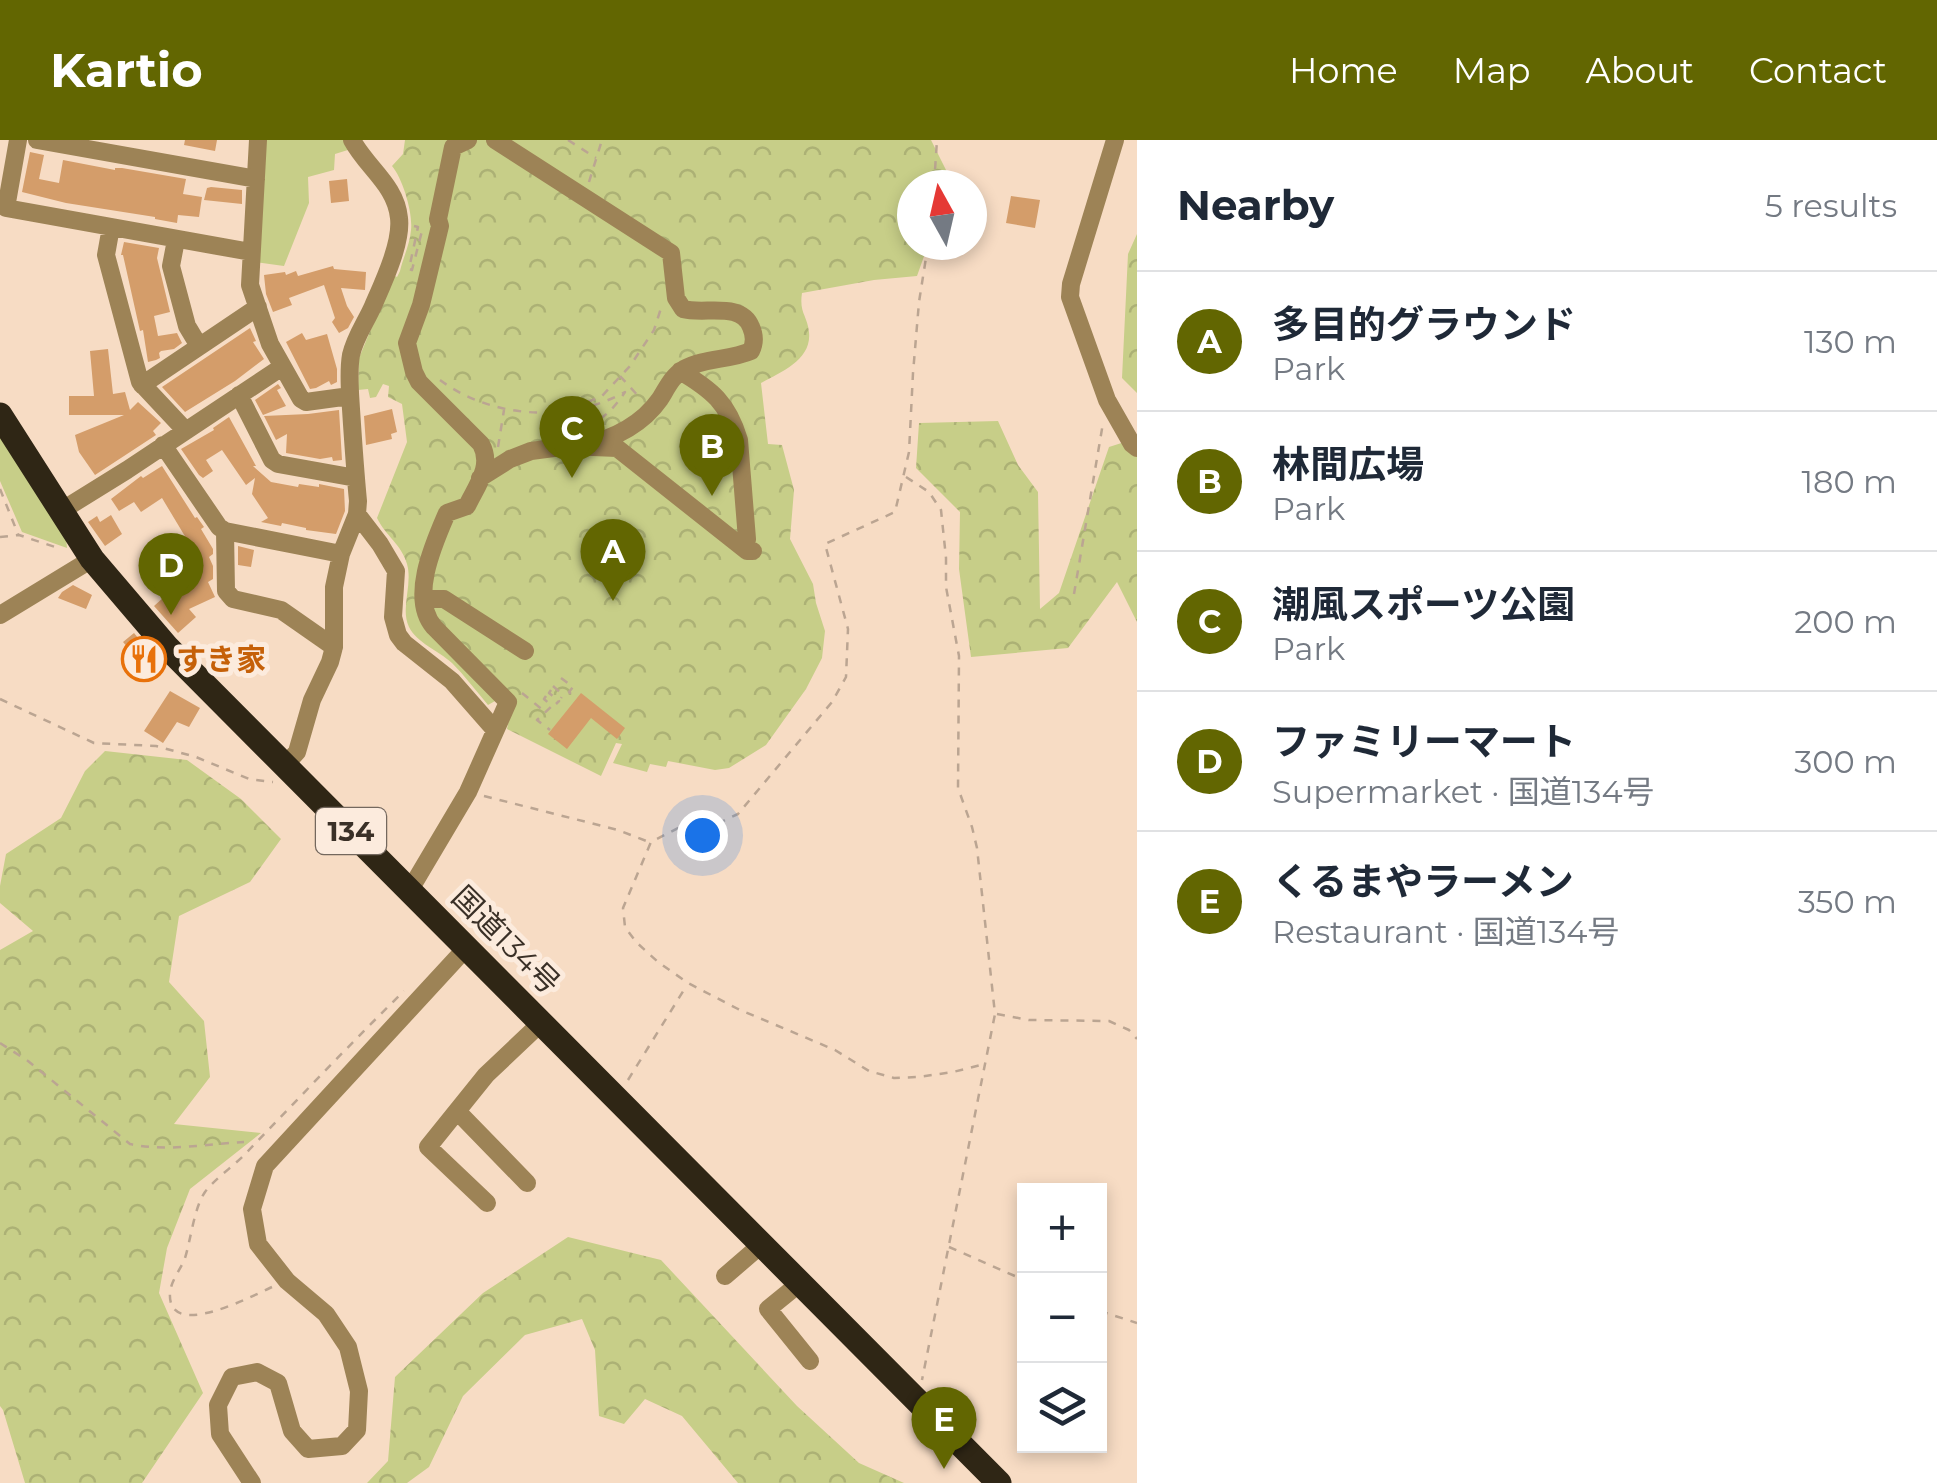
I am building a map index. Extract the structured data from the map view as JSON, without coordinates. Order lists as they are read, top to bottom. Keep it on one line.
{"streets":{"highway":["134","国道134号"]},"places":{"restaurant":["すき家"]},"north":"top","page":{"header":"Kartio","nav":["Home","Map","About","Contact"],"heading":["Nearby","5 results"],"list":[{"mark":"A","name":"多目的グラウンド","note":"Park","value":"130 m"},{"mark":"B","name":"林間広場","note":"Park","value":"180 m"},{"mark":"C","name":"潮風スポーツ公園","note":"Park","value":"200 m"},{"mark":"D","name":"ファミリーマート","note":"Supermarket · 国道134号","value":"300 m"},{"mark":"E","name":"くるまやラーメン","note":"Restaurant · 国道134号","value":"350 m"}],"pins":["C","B","A","D","E"],"map_buttons":["+","−"]}}
